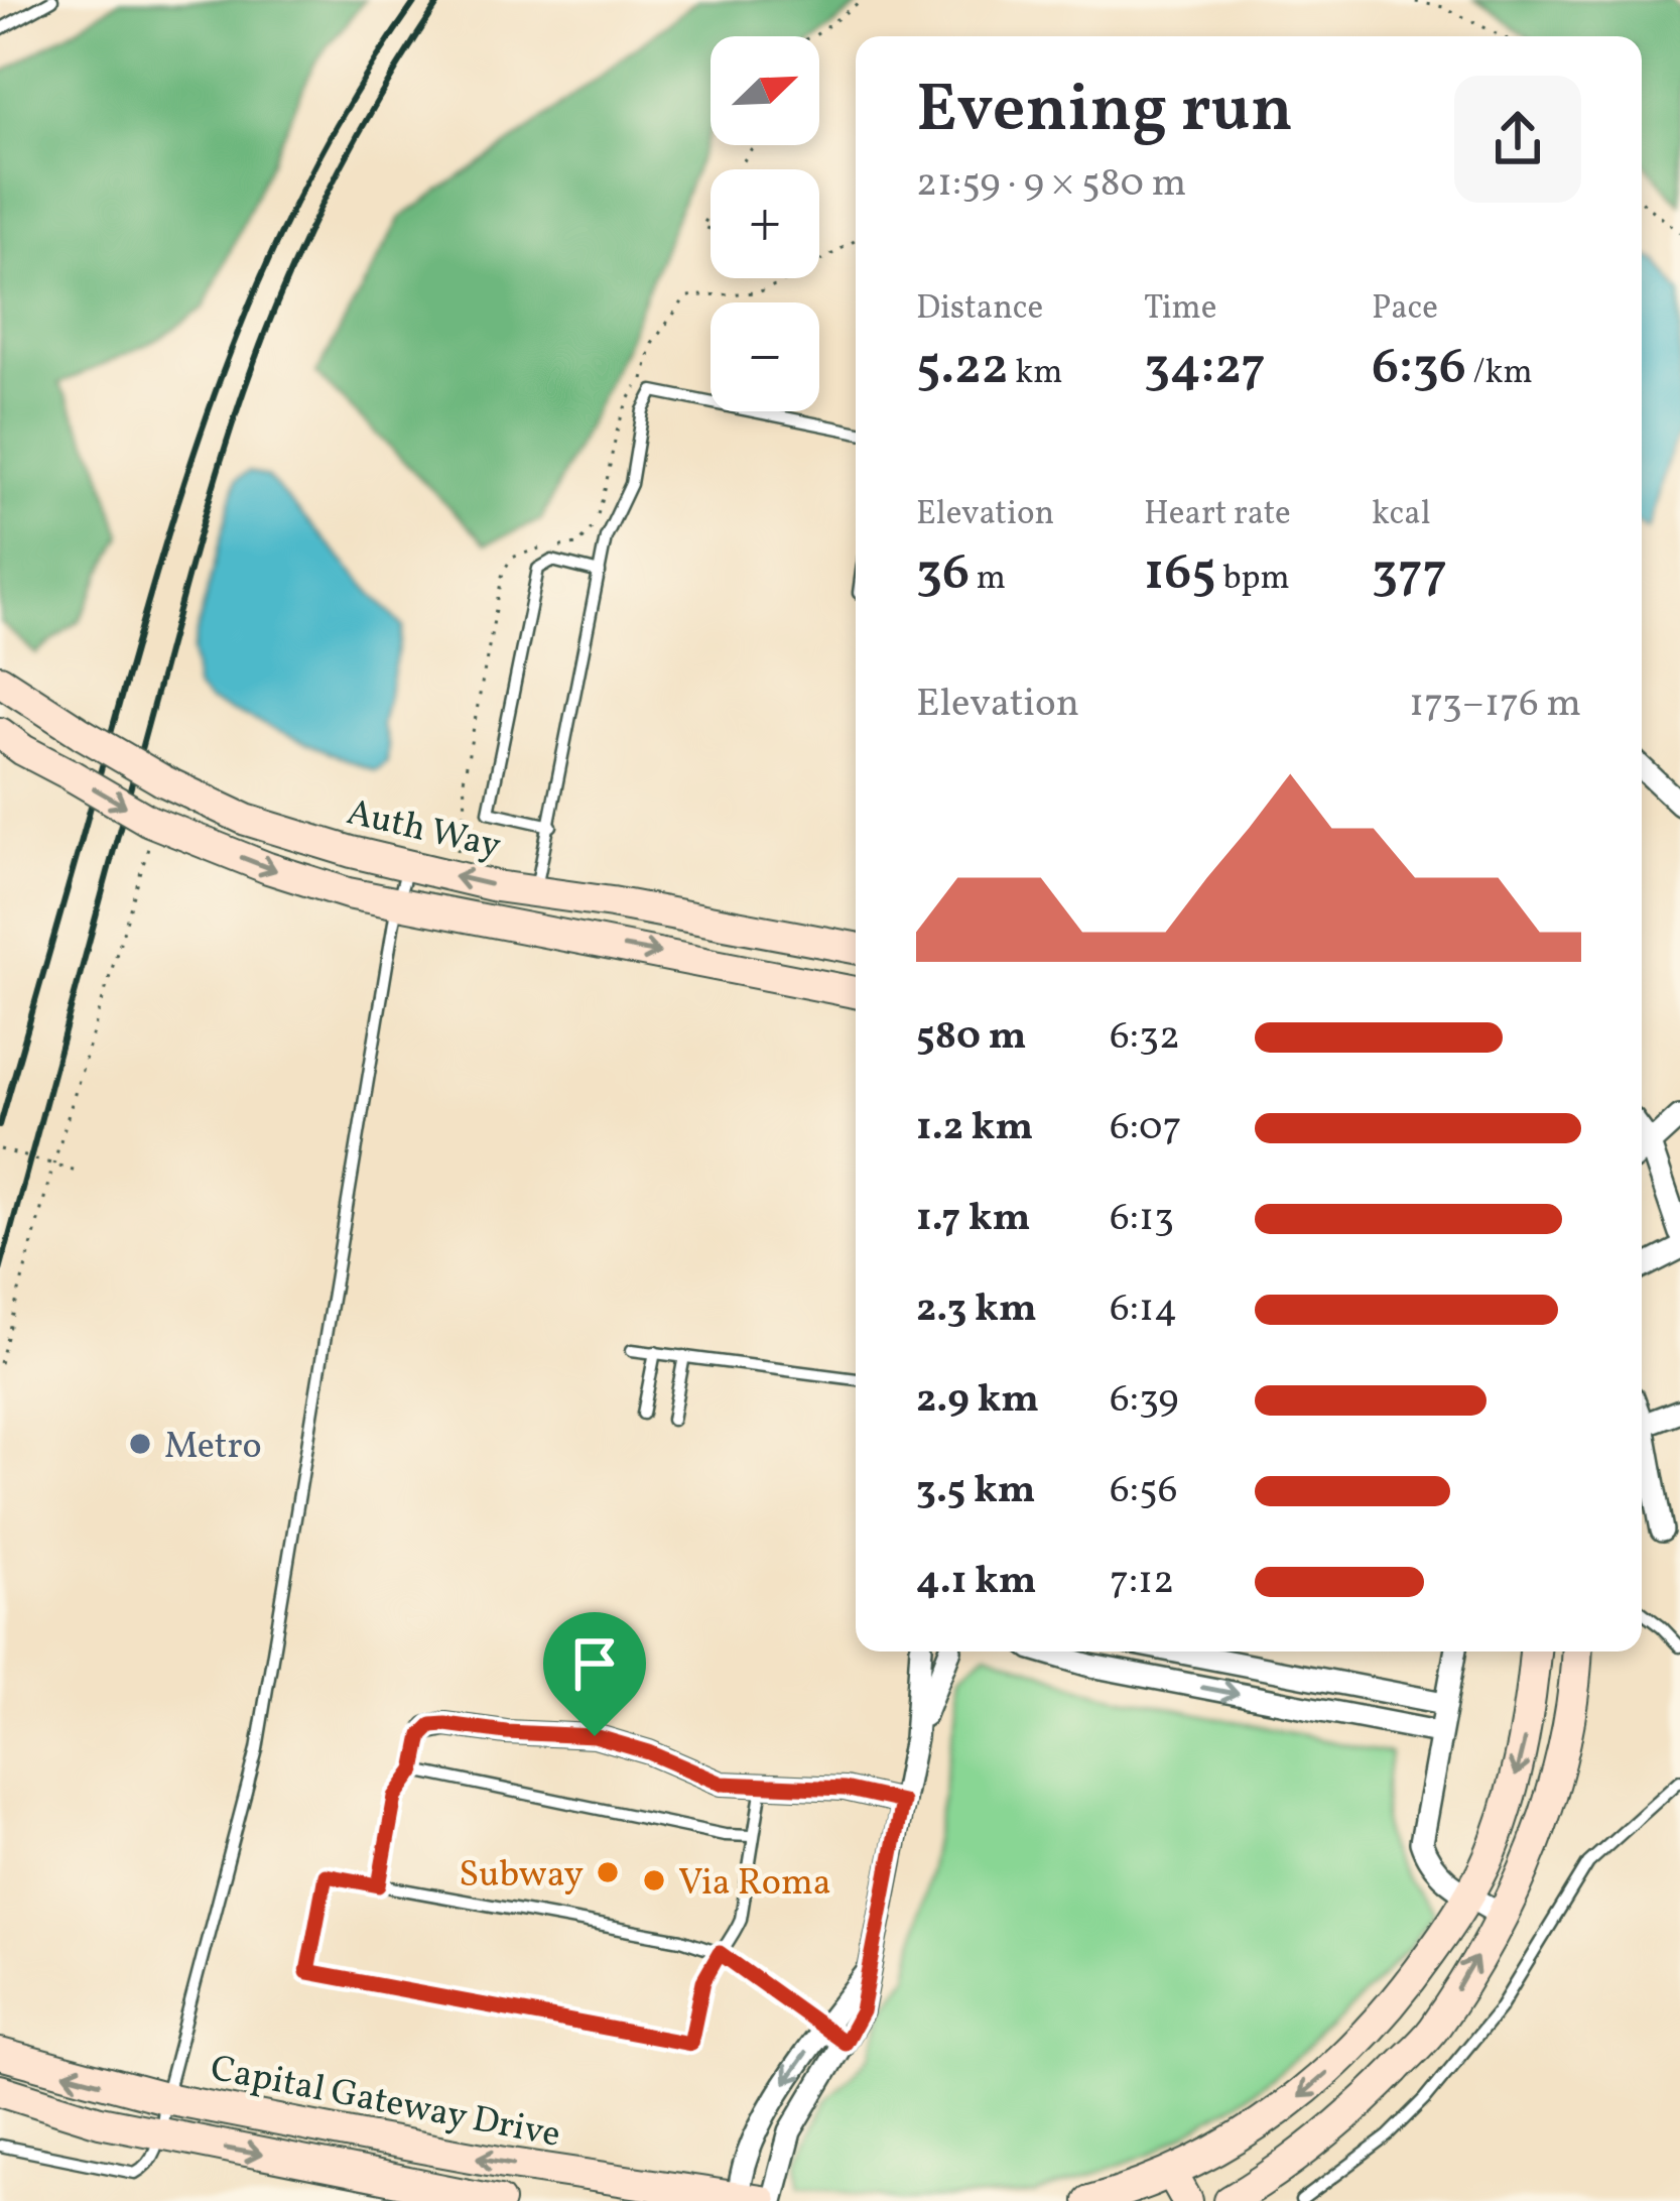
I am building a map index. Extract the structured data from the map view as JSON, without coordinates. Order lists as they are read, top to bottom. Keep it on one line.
{"streets":{"street":["Auth Way","Capital Gateway Drive"]},"places":["Metro","Subway","Via Roma"],"north":"top right","page":{"map_buttons":["+","−"],"heading":["Evening run","21:59 · 9 × 580 m"],"stats":[["Distance","5.22 km"],["Time","34:27"],["Pace","6:36 /km"],["Elevation","36 m"],["Heart rate","165 bpm"],["kcal","377"]],"chart":["Elevation","173–176 m"],"list":[{"name":"580 m","note":"6:32"},{"name":"1.2 km","note":"6:07"},{"name":"1.7 km","note":"6:13"},{"name":"2.3 km","note":"6:14"},{"name":"2.9 km","note":"6:39"},{"name":"3.5 km","note":"6:56"},{"name":"4.1 km","note":"7:12"}]}}
